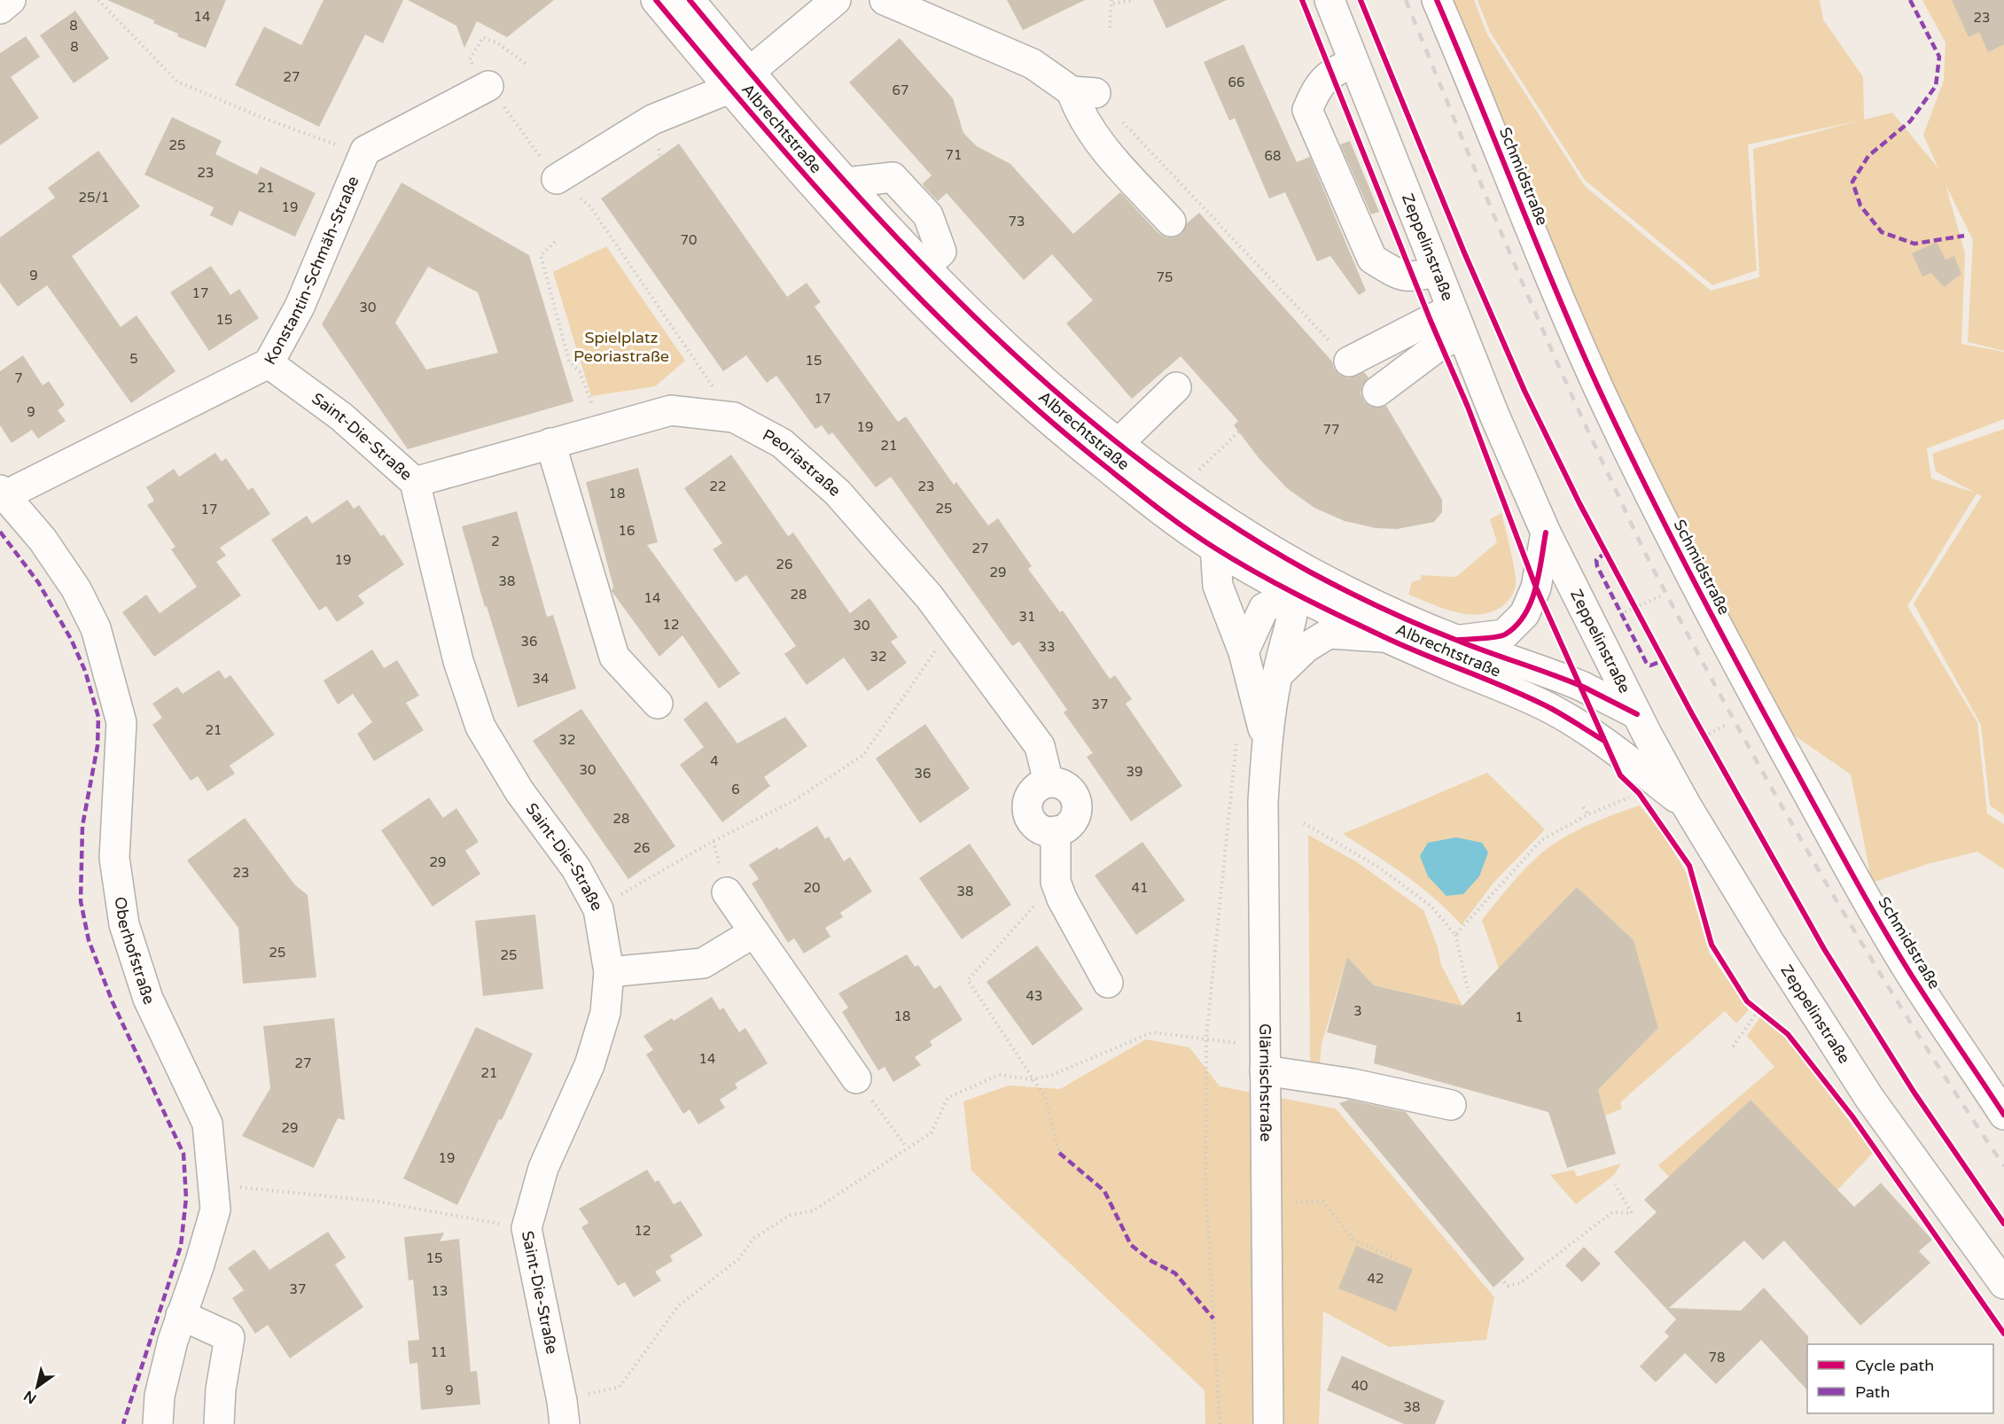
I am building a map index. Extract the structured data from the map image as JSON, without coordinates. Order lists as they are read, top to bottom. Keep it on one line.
{"streets":{"street":["Albrechtstraße","Schmidstraße","Zeppelinstraße","Konstantin-Schmäh-Straße","Saint-Die-Straße","Peoriastraße","Oberhofstraße","Glärnischstraße"]},"crossings":[["Albrechtstraße","Zeppelinstraße"],["Albrechtstraße","Glärnischstraße"],["Konstantin-Schmäh-Straße","Saint-Die-Straße"],["Konstantin-Schmäh-Straße","Oberhofstraße"],["Saint-Die-Straße","Peoriastraße"]],"parks":["Spielplatz Peoriastraße"],"house_numbers":["14","23","8","8","27","66","67","25","71","68","23","21","25/1","19","73","70","9","75","17","30","15","5","15","7","17","9","19","77","21","22","23","18","25","17","16","2","27","19","26","29","38","28","14","31","12","30","36","33","32","34","37","21","32","4","30","39","36","6","28","26","29","23","20","41","38","25","25","43","3","18","1","14","27","21","29","19","12","15","42","37","13","11","78","40","9","38"],"legend":["Cycle path","Path"],"north":"bottom left"}
